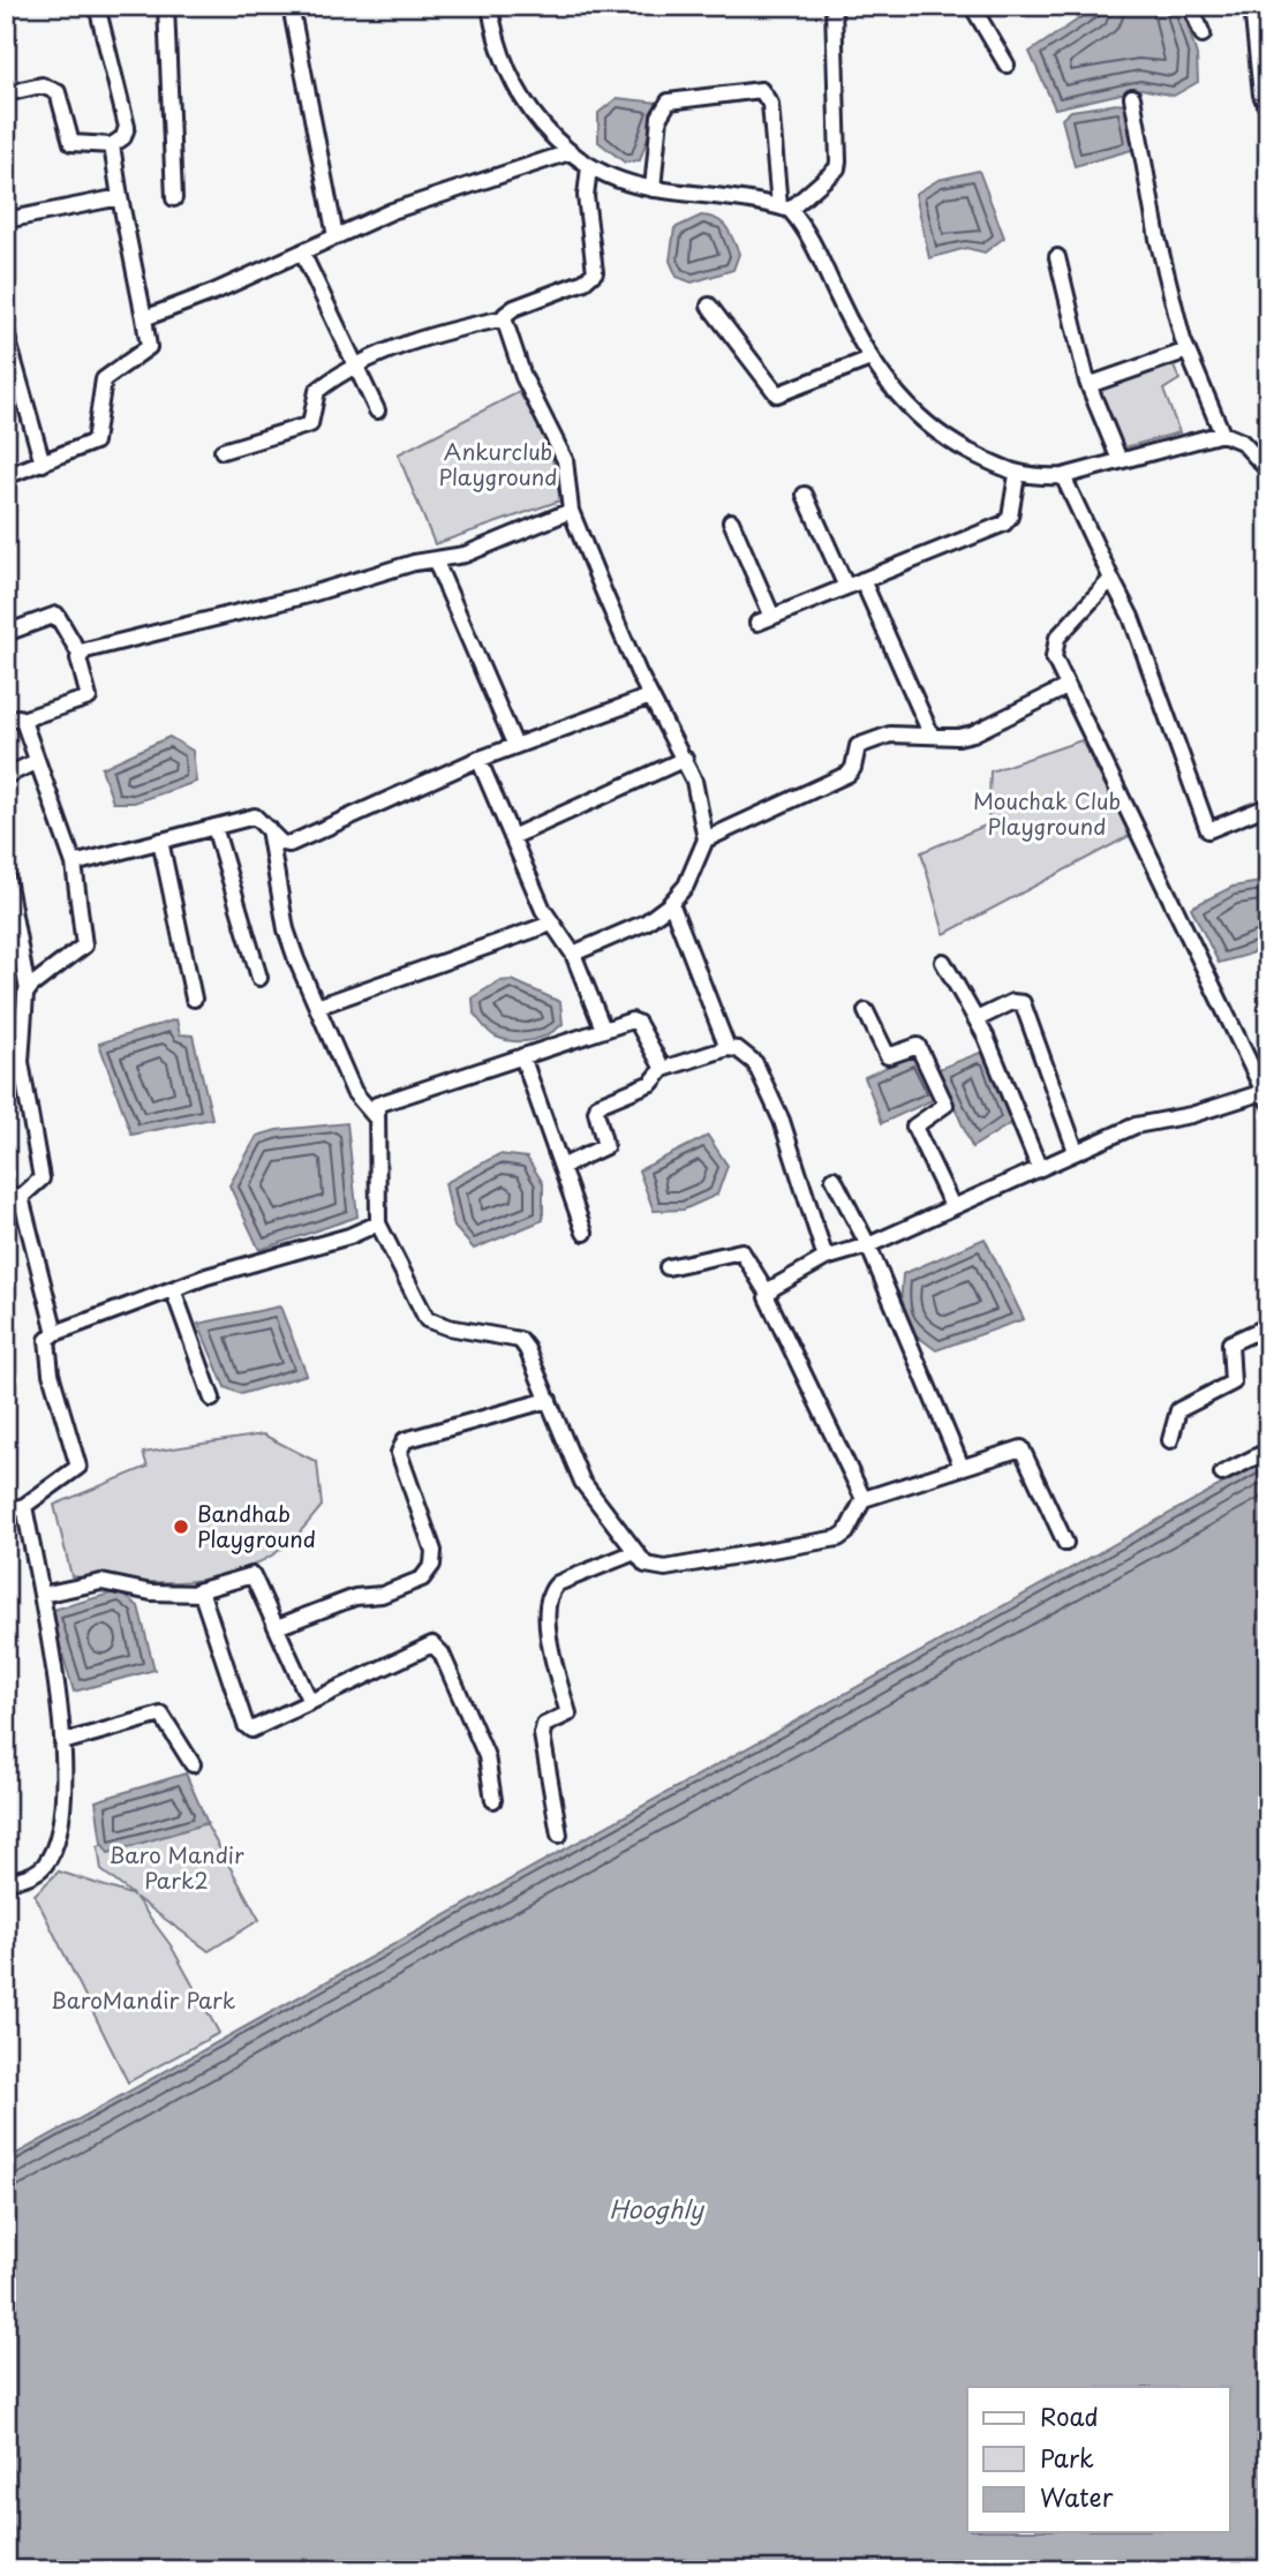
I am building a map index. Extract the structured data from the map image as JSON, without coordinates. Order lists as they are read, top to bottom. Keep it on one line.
{"water":["Hooghly"],"parks":["Ankurclub Playground","Mouchak Club Playground","Baro Mandir Park2","BaroMandir Park"],"places":["Bandhab Playground"],"legend":["Road","Park","Water"]}
